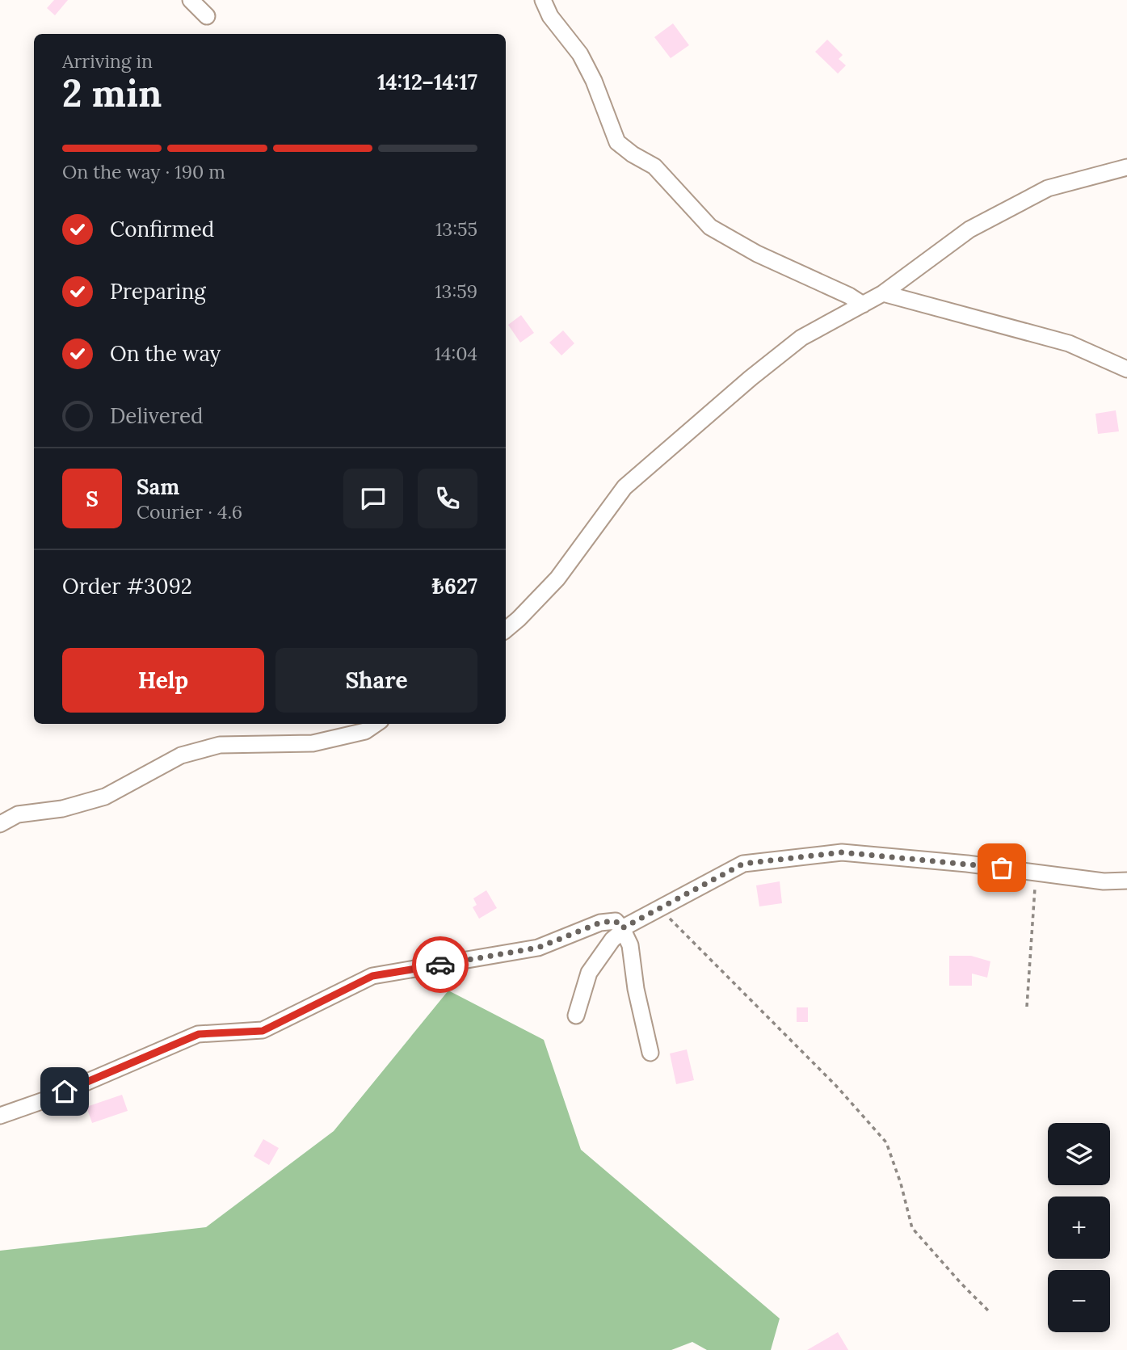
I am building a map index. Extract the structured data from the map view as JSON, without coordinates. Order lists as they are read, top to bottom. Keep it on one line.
{"page":{"heading":["2 min","Arriving in","14:12–14:17"],"panel":["Sam","Courier · 4.6","Order #3092","₺627"],"bar":"On the way · 190 m","list":[["Confirmed","13:55"],["Preparing","13:59"],["On the way","14:04"],"Delivered"],"round":"S","buttons":["Help","Share"],"map_buttons":["+","−"]}}
